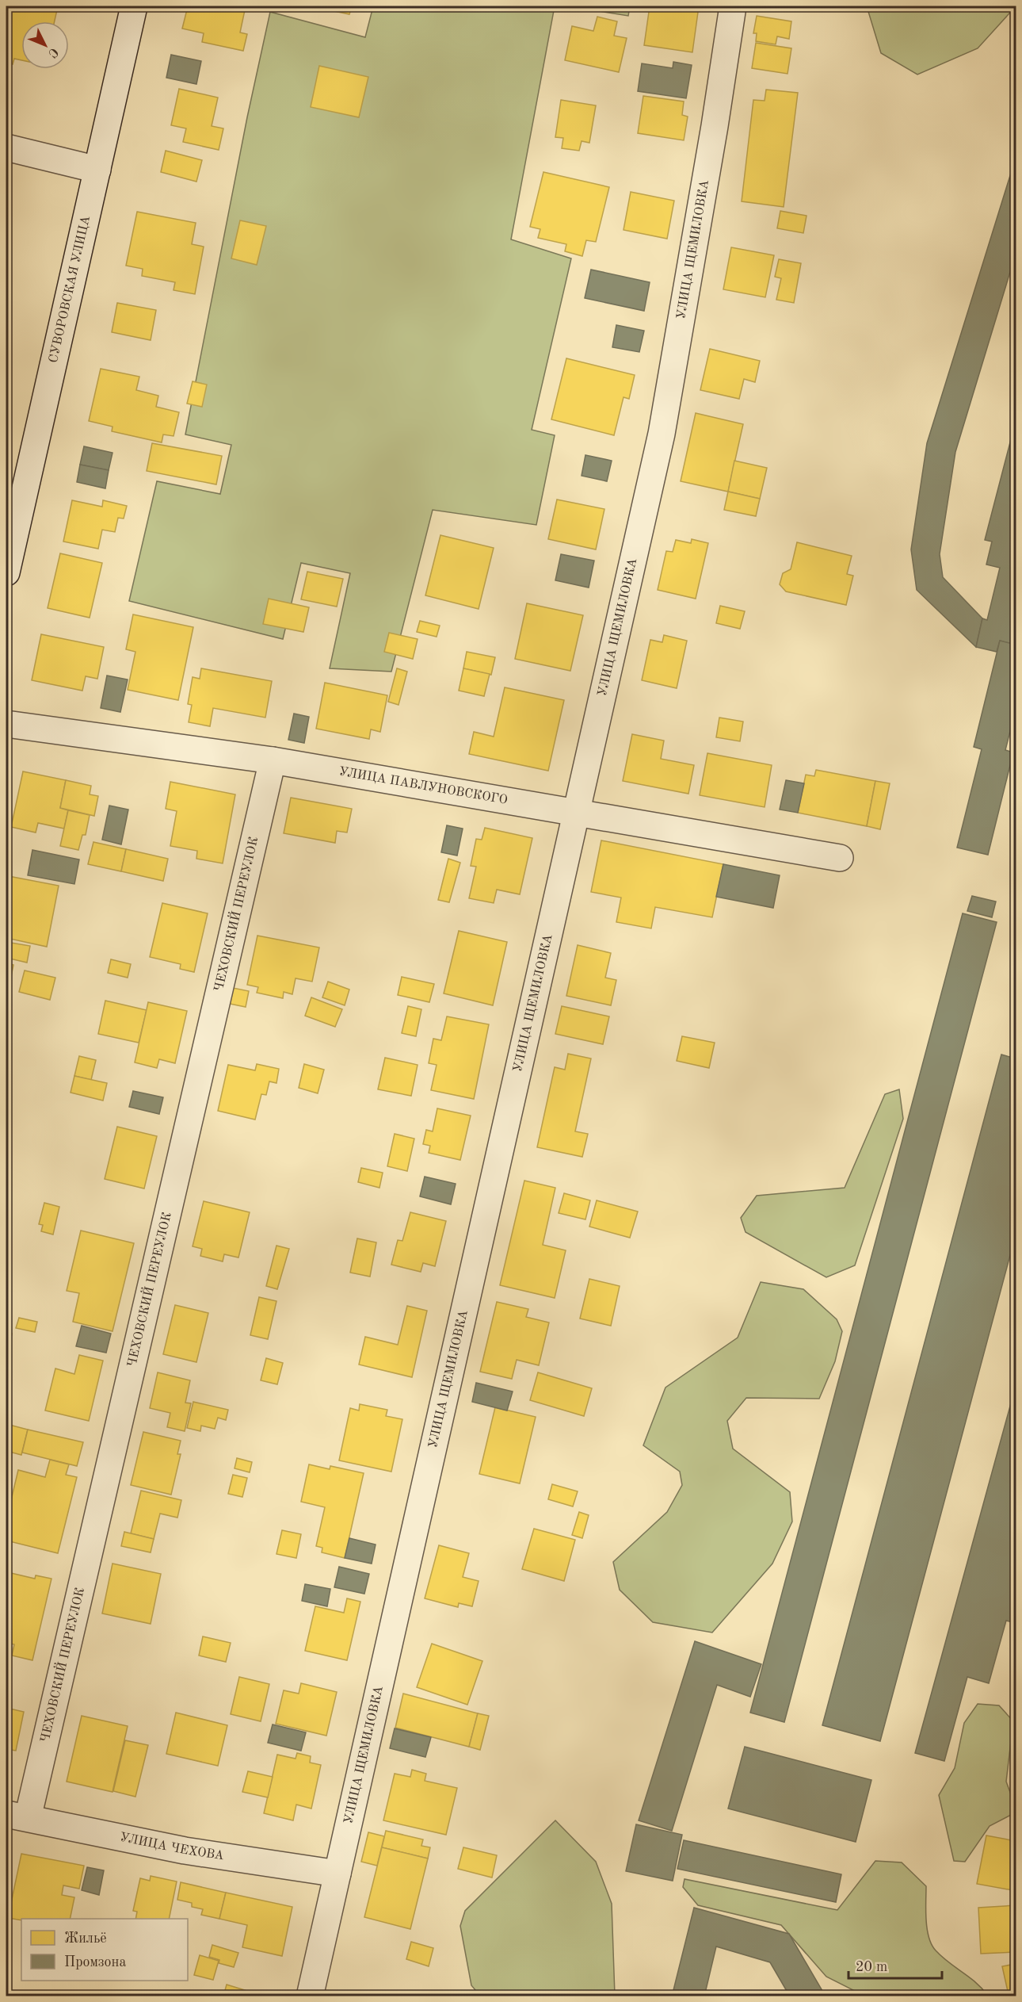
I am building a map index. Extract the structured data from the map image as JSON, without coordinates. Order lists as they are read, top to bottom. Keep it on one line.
{"streets":{"street":["УЛИЦА ЩЕМИЛОВКА","СУВОРОВСКАЯ УЛИЦА","УЛИЦА ПАВЛУНОВСКОГО","ЧЕХОВСКИЙ ПЕРЕУЛОК","УЛИЦА ЧЕХОВА"]},"crossings":[["УЛИЦА ЩЕМИЛОВКА","УЛИЦА ПАВЛУНОВСКОГО"],["УЛИЦА ЩЕМИЛОВКА","УЛИЦА ЧЕХОВА"],["УЛИЦА ПАВЛУНОВСКОГО","ЧЕХОВСКИЙ ПЕРЕУЛОК"],["ЧЕХОВСКИЙ ПЕРЕУЛОК","УЛИЦА ЧЕХОВА"]],"legend":["Жильё","Промзона"],"scale_bar":"20 m","north":"bottom right"}
